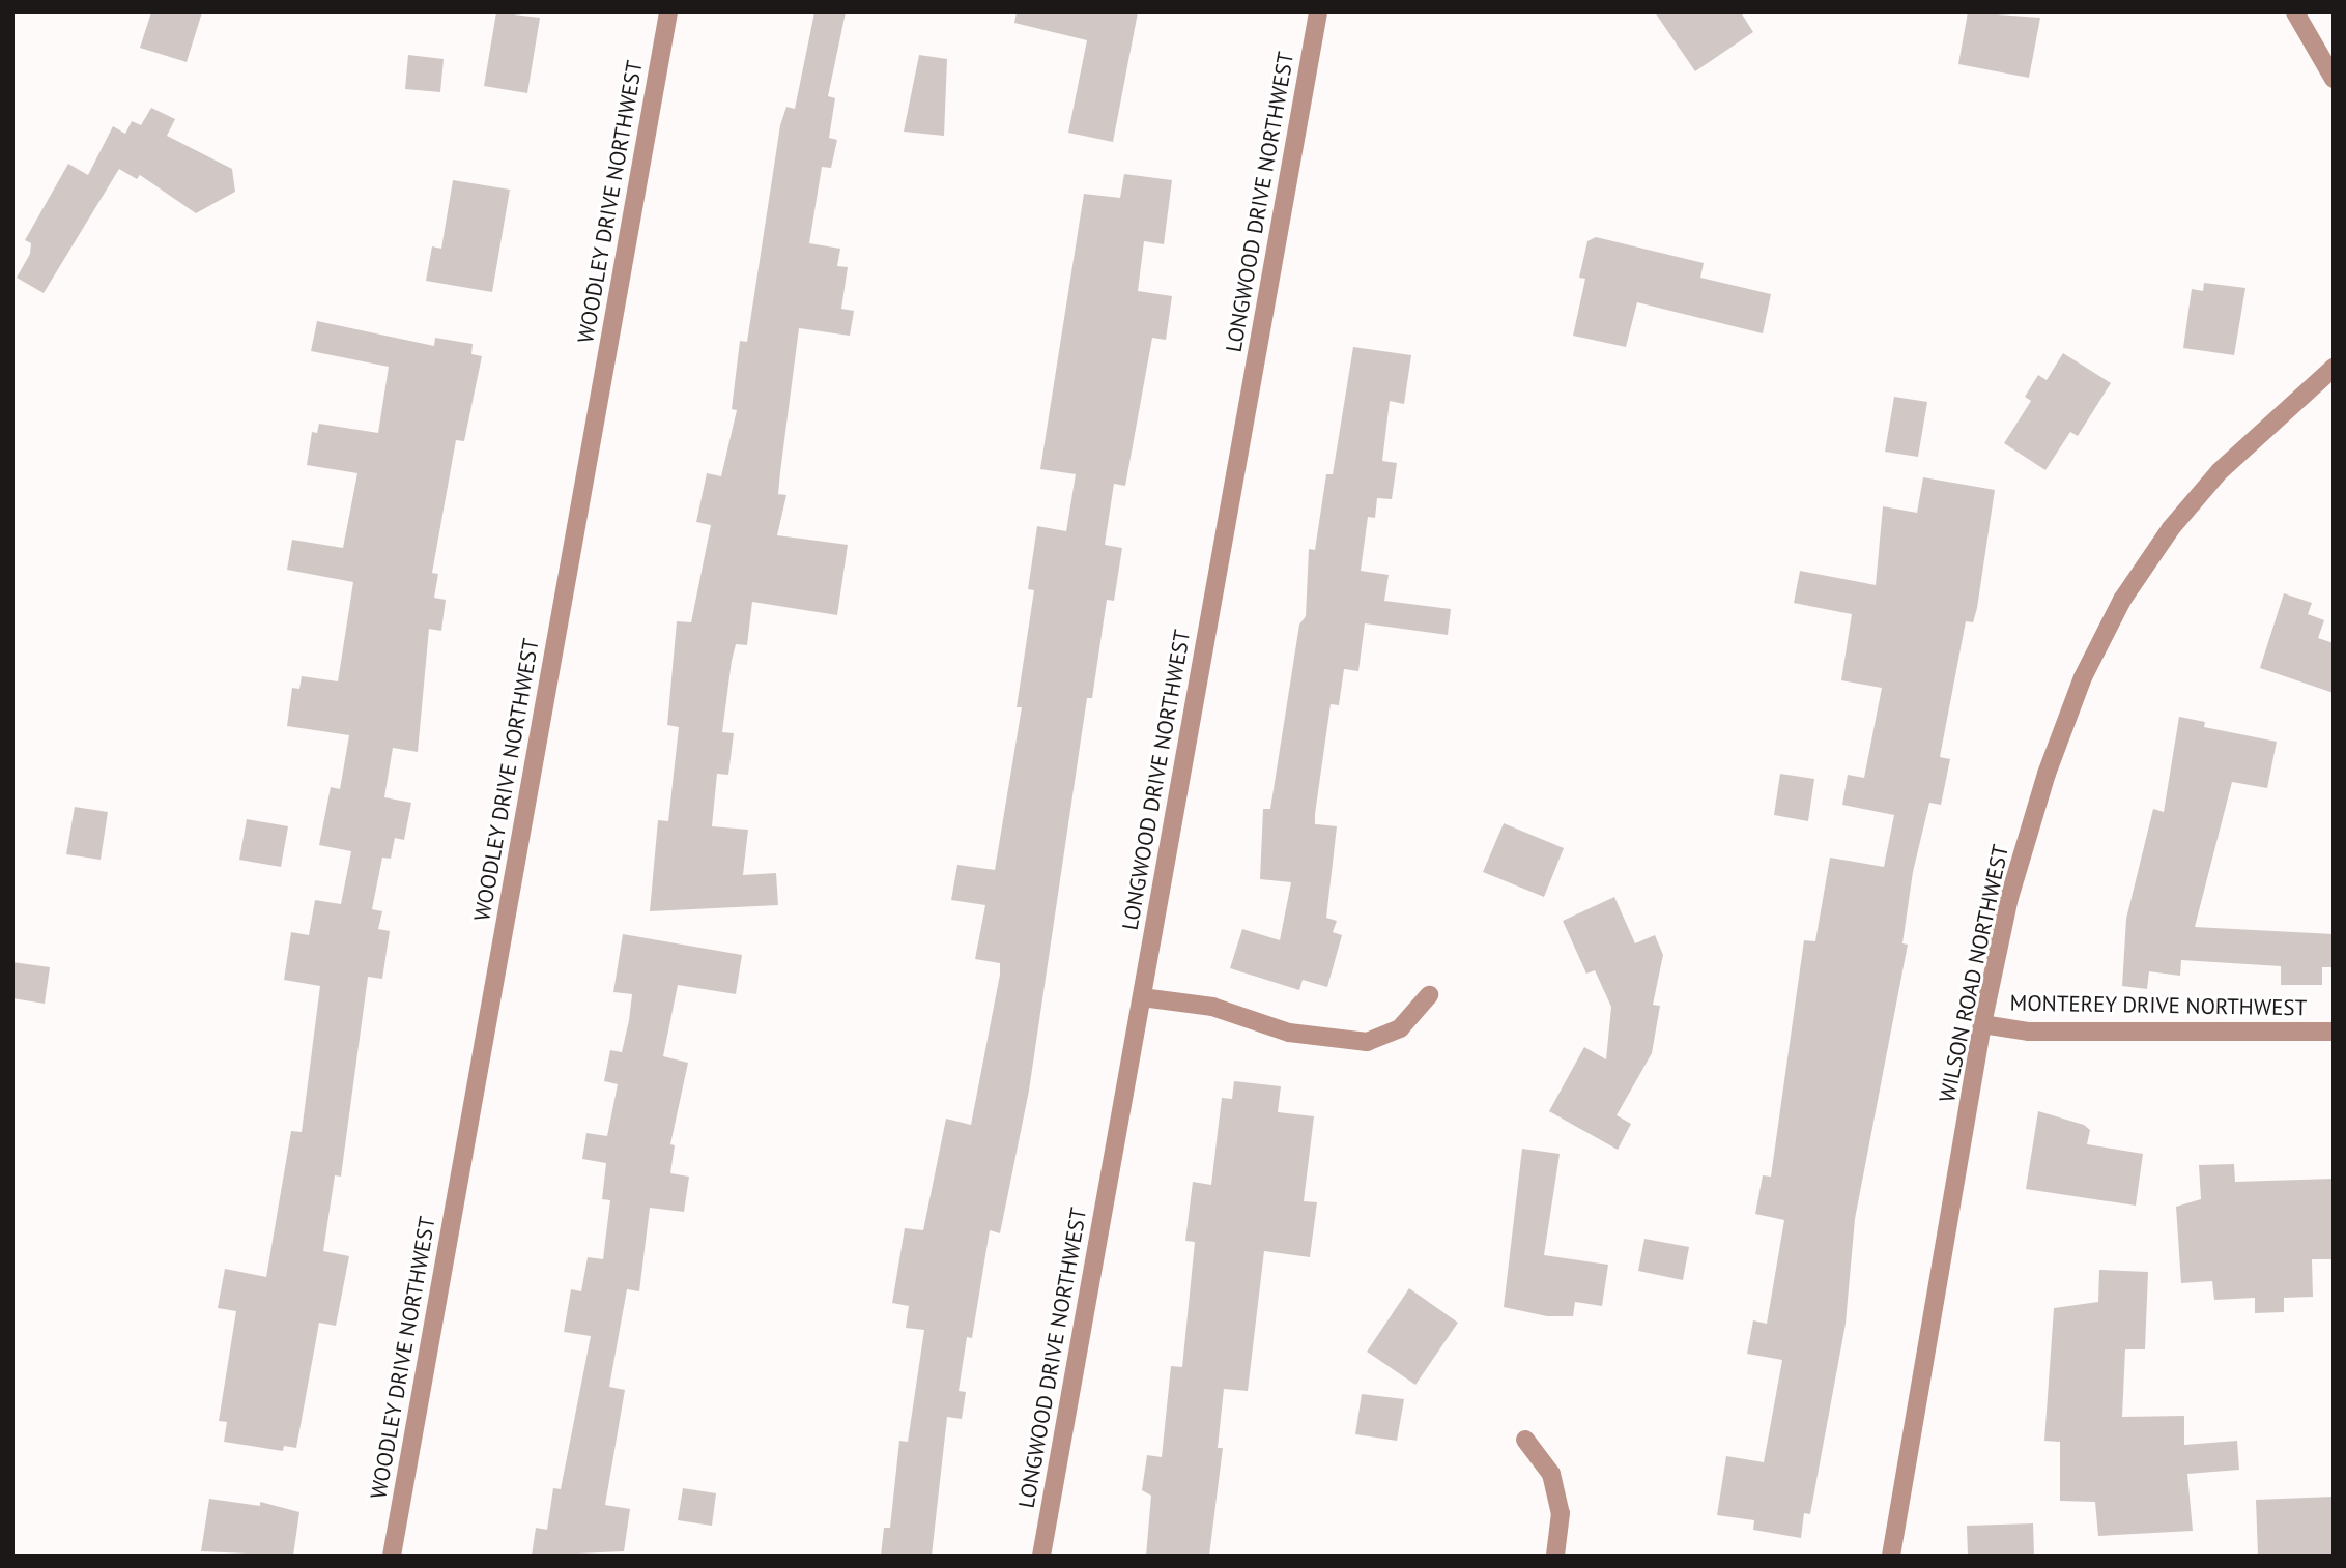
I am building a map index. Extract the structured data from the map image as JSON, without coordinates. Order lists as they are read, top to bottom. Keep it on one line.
{"streets":{"street":["WOODLEY DRIVE NORTHWEST","LONGWOOD DRIVE NORTHWEST","WILSON ROAD NORTHWEST","MONTEREY DRIVE NORTHWEST"]},"crossings":[["WILSON ROAD NORTHWEST","MONTEREY DRIVE NORTHWEST"]]}
